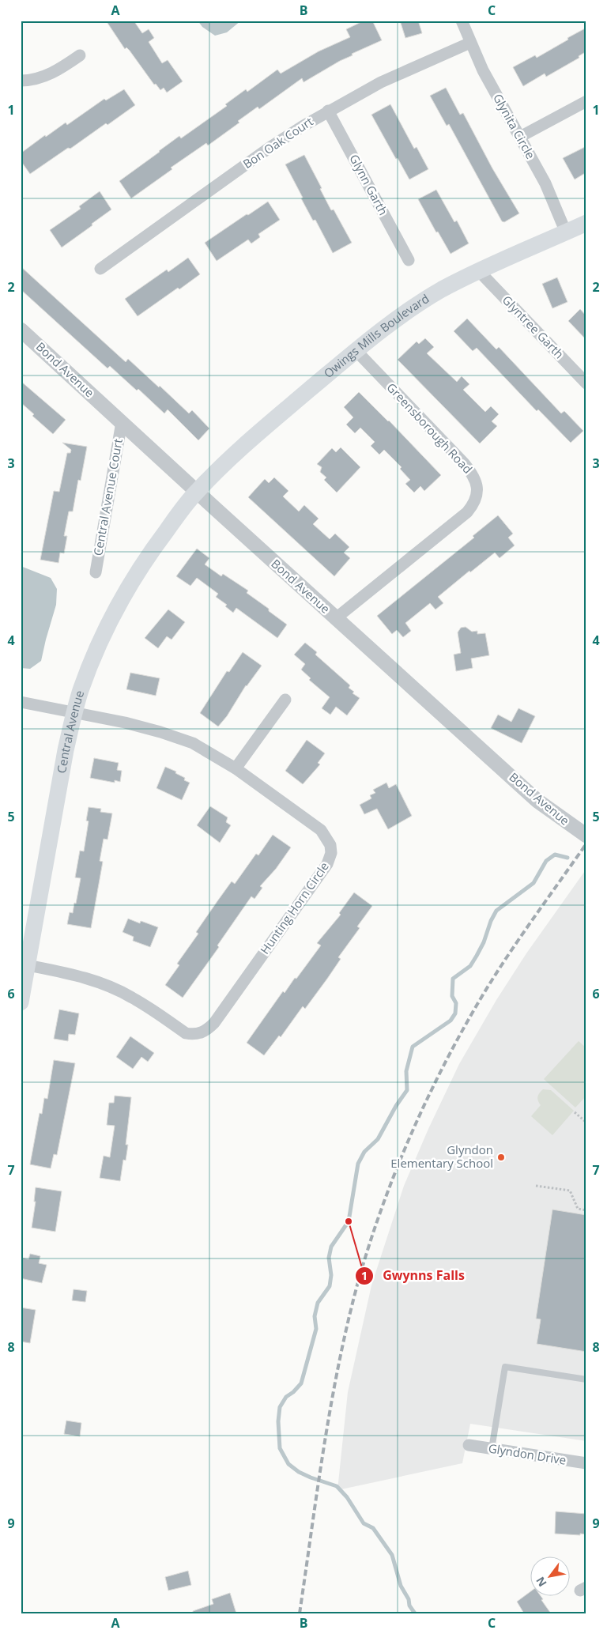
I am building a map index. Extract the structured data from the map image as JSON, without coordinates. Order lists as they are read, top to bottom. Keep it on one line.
{"streets":{"main road":["Owings Mills Boulevard","Central Avenue"],"street":["Glynita Circle","Bon Oak Court","Glynn Garth","Glyntree Garth","Bond Avenue","Greensborough Road","Central Avenue Court","Hunting Horn Circle","Glyndon Drive"]},"crossings":[["Glynita Circle","Bon Oak Court"],["Glynita Circle","Owings Mills Boulevard"],["Bon Oak Court","Glynn Garth"],["Glyntree Garth","Owings Mills Boulevard"],["Owings Mills Boulevard","Bond Avenue"],["Owings Mills Boulevard","Greensborough Road"],["Owings Mills Boulevard","Central Avenue"],["Bond Avenue","Greensborough Road"],["Bond Avenue","Central Avenue Court"],["Bond Avenue","Central Avenue"],["Central Avenue","Hunting Horn Circle"]],"places":["Glyndon Elementary School","Gwynns Falls"],"north":"bottom left","grid":{"columns":["A","B","C"],"rows":["1","2","3","4","5","6","7","8","9"]}}
